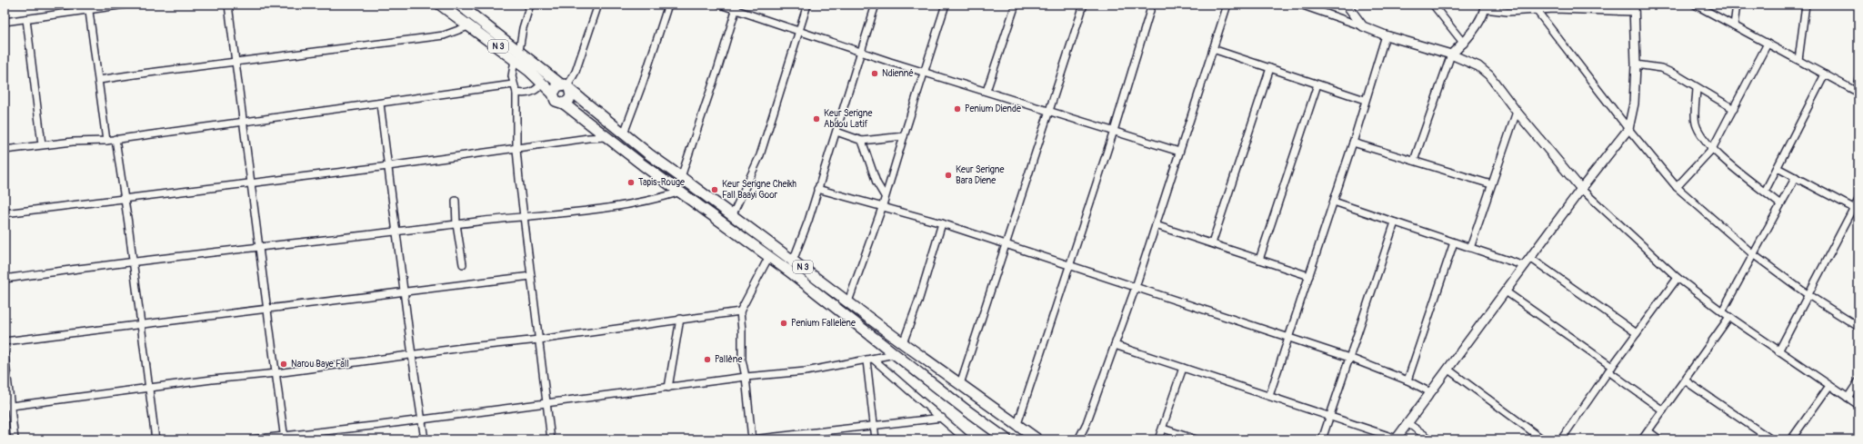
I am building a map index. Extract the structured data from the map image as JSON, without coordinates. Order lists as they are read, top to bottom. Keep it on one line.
{"streets":{"main road":["N 3"]},"places":["Ndienné","Penium Diende","Keur Serigne Abdou Latif","Keur Serigne Bara Diene","Tapis-Rouge","Keur Serigne Cheikh Fall Baayi Goor","Penium Fallelene","Pallène","Narou Baye Fall"]}
